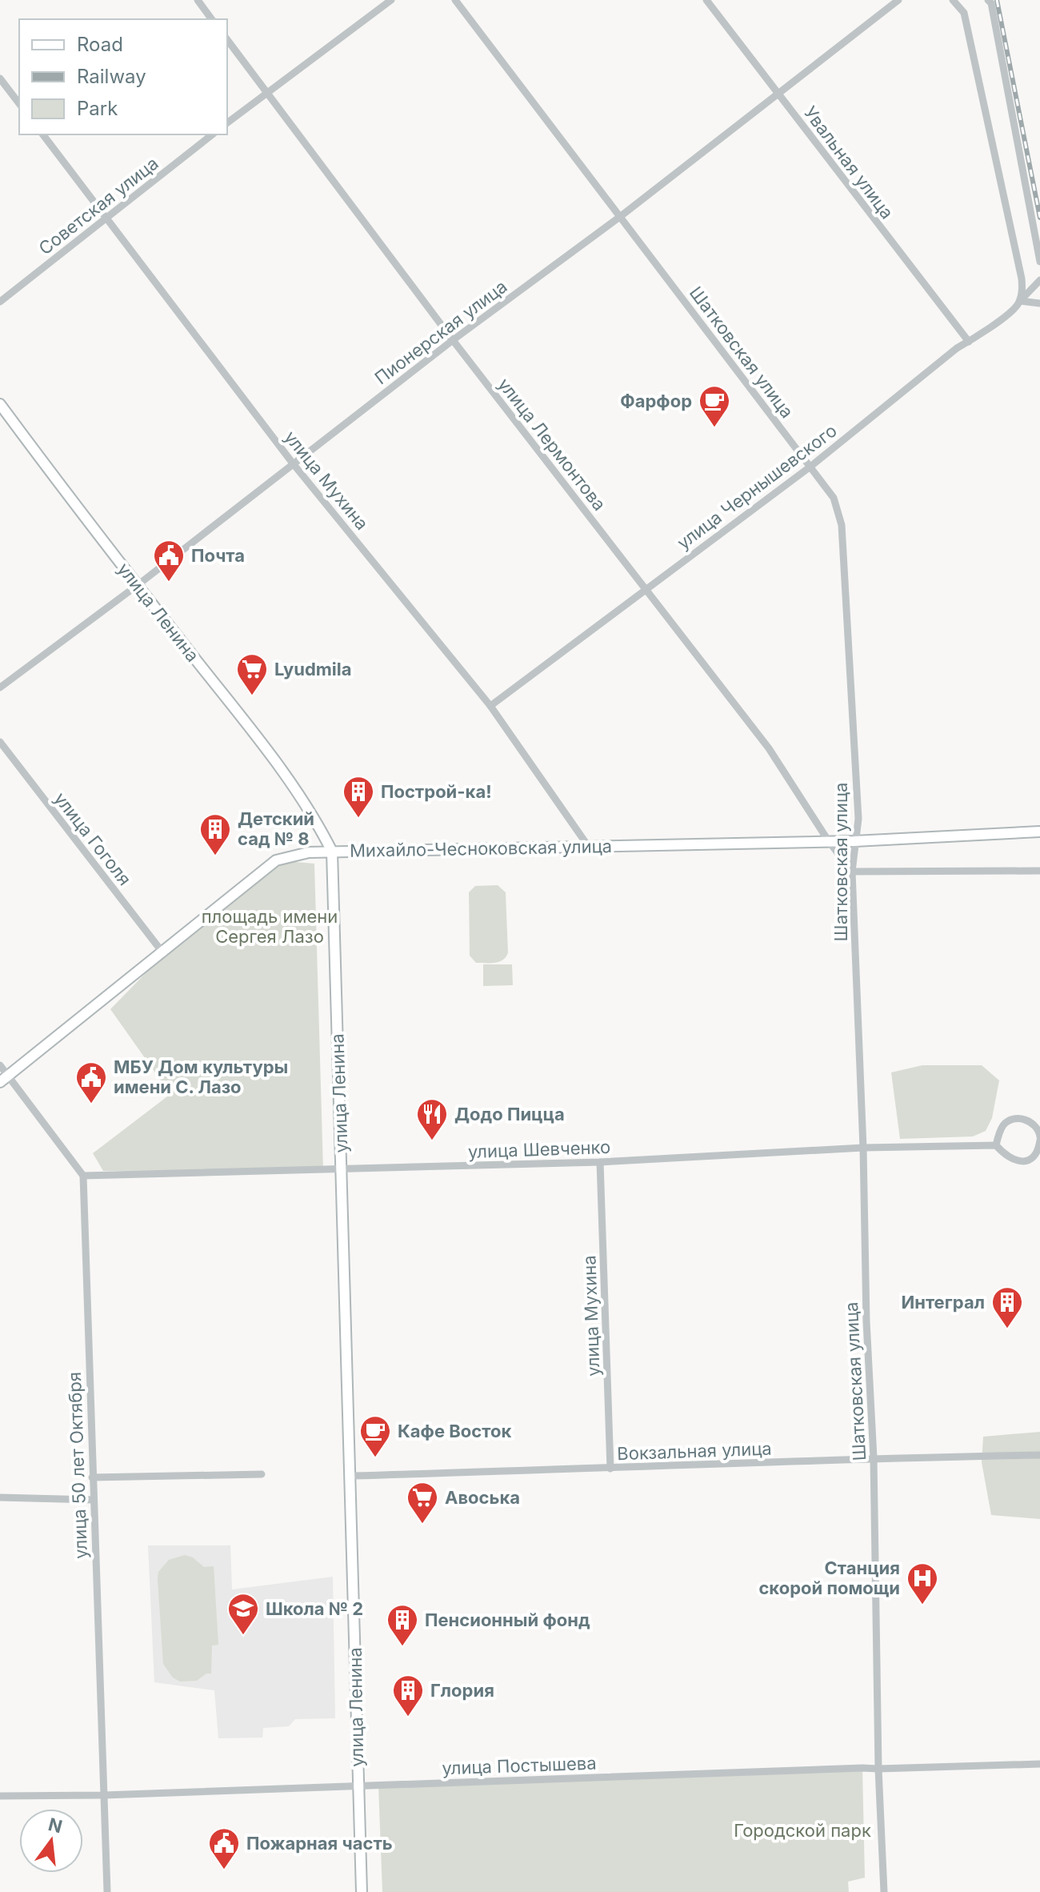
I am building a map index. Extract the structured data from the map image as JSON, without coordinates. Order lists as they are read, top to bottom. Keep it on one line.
{"streets":{"main road":["улица Ленина","Михайло-Чесноковская улица"],"street":["Увальная улица","Советская улица","Пионерская улица","Шатковская улица","улица Лермонтова","улица Мухина","улица Чернышевского","улица Гоголя","улица Шевченко","Вокзальная улица","улица 50 лет Октября","улица Постышева"]},"crossings":[["Увальная улица","Пионерская улица"],["Увальная улица","улица Чернышевского"],["Советская улица","улица Мухина"],["Пионерская улица","Шатковская улица"],["Пионерская улица","улица Лермонтова"],["Пионерская улица","улица Мухина"],["Пионерская улица","улица Ленина"],["Шатковская улица","улица Лермонтова"],["Шатковская улица","улица Чернышевского"],["Шатковская улица","Михайло-Чесноковская улица"],["Шатковская улица","улица Шевченко"],["Шатковская улица","Вокзальная улица"],["Шатковская улица","улица Постышева"],["улица Лермонтова","улица Чернышевского"],["улица Лермонтова","Михайло-Чесноковская улица"],["улица Мухина","улица Чернышевского"],["улица Мухина","Михайло-Чесноковская улица"],["улица Мухина","улица Шевченко"],["улица Мухина","Вокзальная улица"],["улица Ленина","Михайло-Чесноковская улица"],["улица Ленина","улица Шевченко"],["улица Ленина","Вокзальная улица"],["улица Ленина","улица Постышева"],["улица Гоголя","Михайло-Чесноковская улица"],["улица Шевченко","улица 50 лет Октября"],["улица 50 лет Октября","улица Постышева"]],"parks":["площадь имени Сергея Лазо","Городской парк"],"places":{"cafe":["Фарфор","Кафе Восток"],"public building":["Почта","МБУ Дом культуры имени С. Лазо","Пожарная часть"],"supermarket":["Lyudmila","Авоська"],"building":["Построй-ка!","Детский сад № 8","Интеграл","Пенсионный фонд","Глория"],"restaurant":["Додо Пицца"],"hospital":["Станция скорой помощи"],"school or university":["Школа № 2"]},"legend":["Road","Railway","Park"],"north":"top"}
